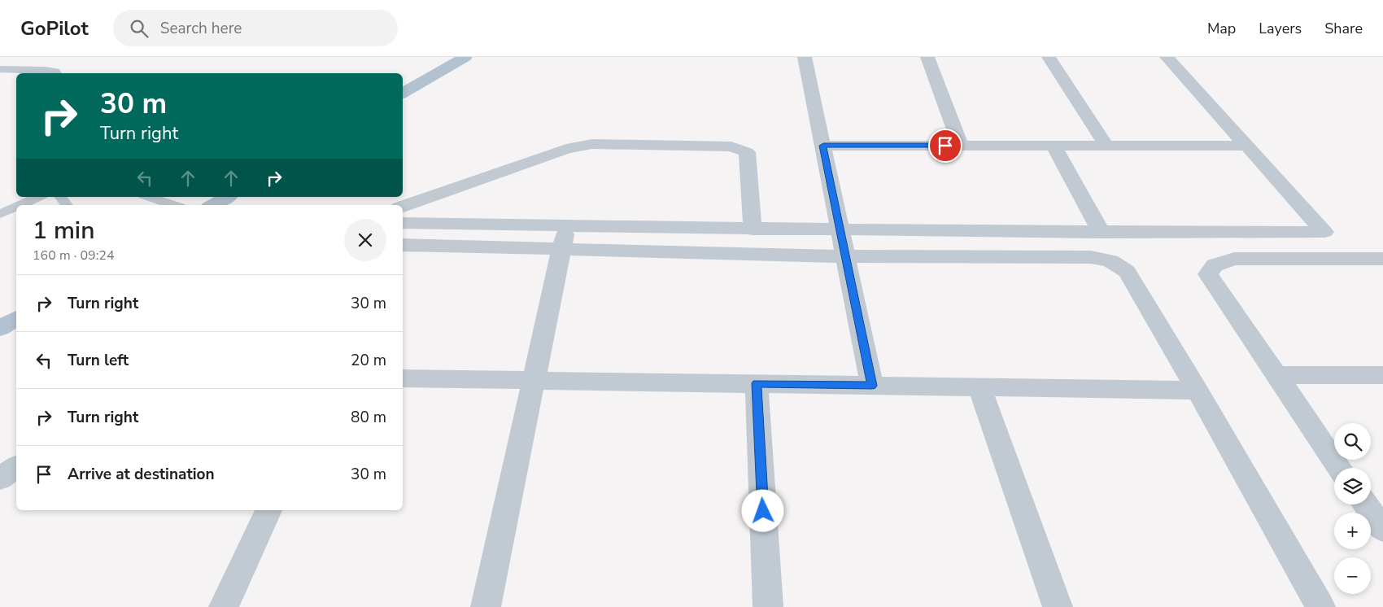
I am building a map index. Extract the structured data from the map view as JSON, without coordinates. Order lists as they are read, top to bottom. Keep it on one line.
{"page":{"header":"GoPilot","search":"Search here","nav":["Map","Layers","Share"],"turn":["30 m","Turn right"],"heading":["1 min","160 m · 09:24"],"list":[{"name":"Turn right","value":"30 m"},{"name":"Turn left","value":"20 m"},{"name":"Turn right","value":"80 m"},{"name":"Arrive at destination","value":"30 m"}],"map_buttons":["+","−"]}}
